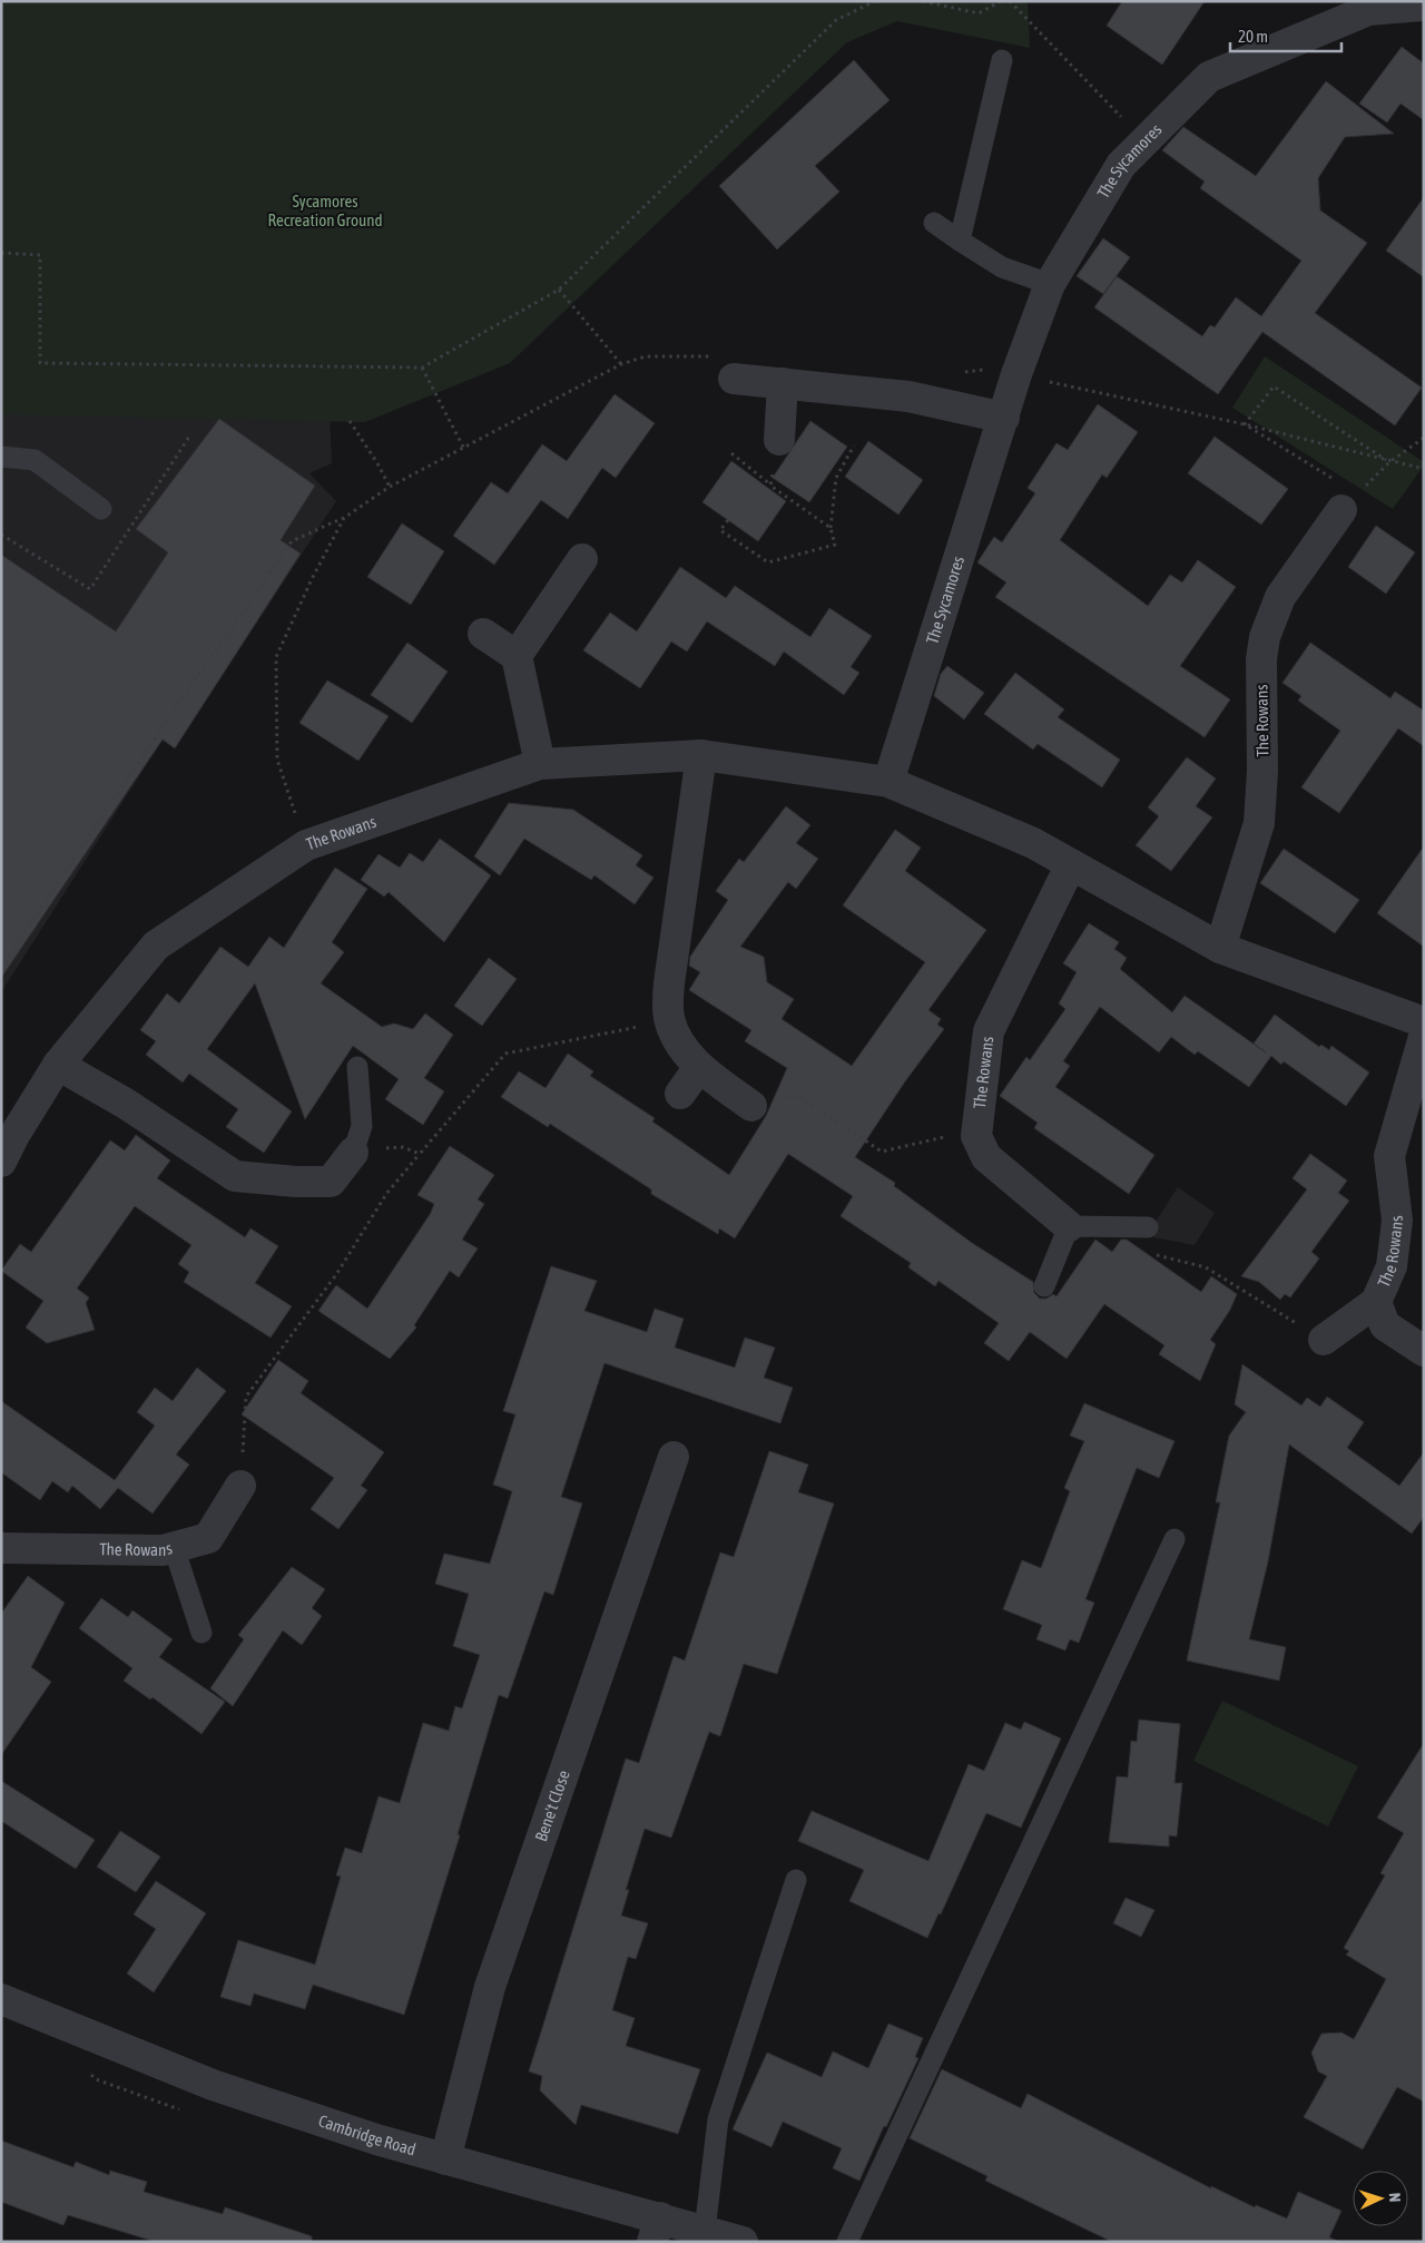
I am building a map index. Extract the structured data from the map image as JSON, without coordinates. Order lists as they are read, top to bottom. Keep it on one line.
{"streets":{"street":["The Sycamores","The Rowans","Bene't Close","Cambridge Road"]},"crossings":[["The Sycamores","The Rowans"],["Bene't Close","Cambridge Road"]],"parks":["Sycamores Recreation Ground"],"scale_bar":"20 m","north":"right"}
